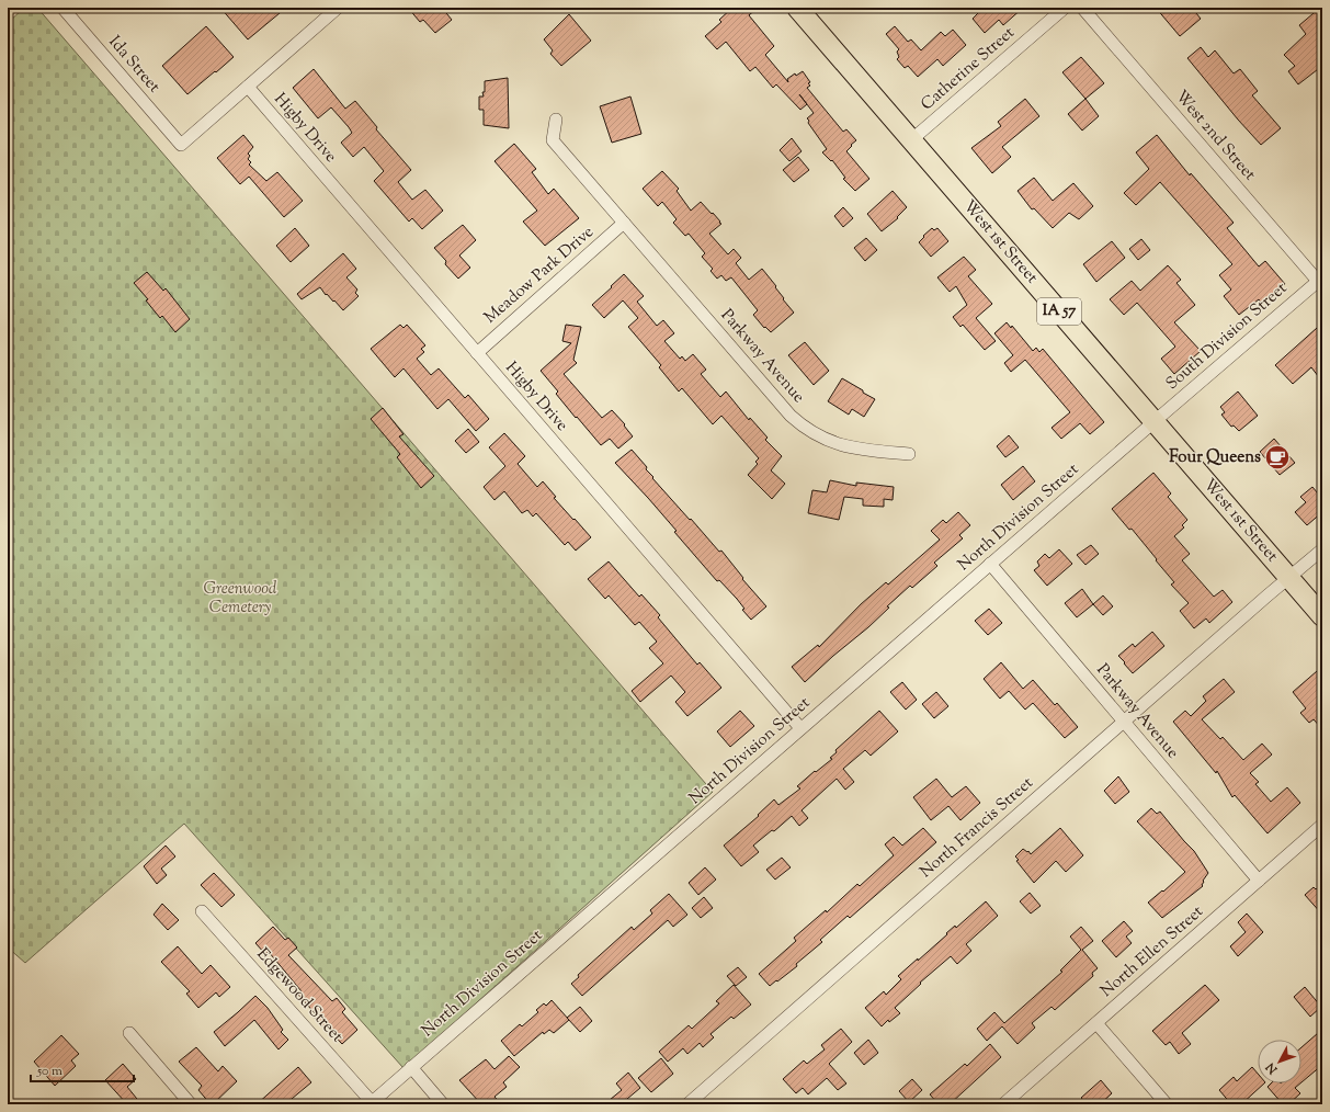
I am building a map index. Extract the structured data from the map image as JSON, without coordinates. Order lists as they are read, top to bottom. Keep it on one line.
{"streets":{"main road":["West 1st Street","IA 57"],"street":["Ida Street","Catherine Street","Higby Drive","West 2nd Street","Meadow Park Drive","South Division Street","Parkway Avenue","North Division Street","North Francis Street","North Ellen Street","Edgewood Street"]},"crossings":[["Ida Street","Higby Drive"],["Catherine Street","West 1st Street"],["Higby Drive","Meadow Park Drive"],["Higby Drive","North Division Street"],["West 2nd Street","South Division Street"],["West 1st Street","South Division Street"],["West 1st Street","North Division Street"],["West 1st Street","North Francis Street"],["Meadow Park Drive","Parkway Avenue"],["South Division Street","North Division Street"],["Parkway Avenue","North Division Street"],["Parkway Avenue","North Francis Street"],["Parkway Avenue","North Ellen Street"],["North Division Street","Edgewood Street"]],"parks":["Greenwood Cemetery"],"places":{"cafe":["Four Queens"]},"scale_bar":"50 m","north":"bottom left"}
